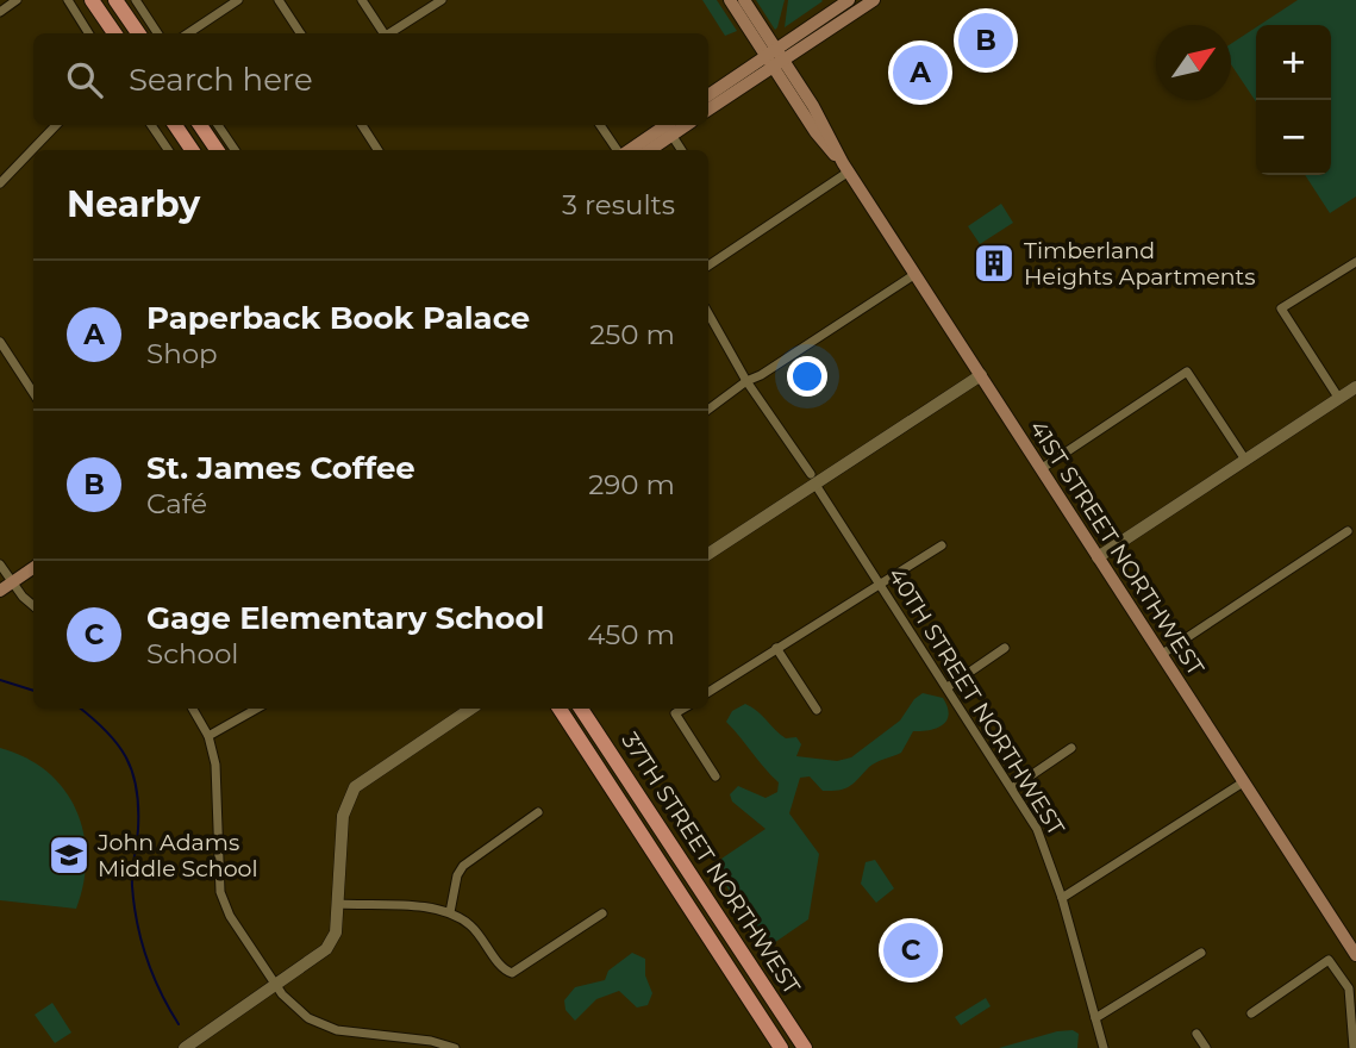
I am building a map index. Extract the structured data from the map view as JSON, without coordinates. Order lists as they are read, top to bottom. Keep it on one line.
{"streets":{"main road":["41ST STREET NORTHWEST","37TH STREET NORTHWEST"],"street":["40TH STREET NORTHWEST"]},"places":{"building":["Timberland Heights Apartments"],"school or university":["John Adams Middle School"]},"north":"top right","page":{"pins":["B","A","C"],"map_buttons":["+","−"],"search":"Search here","heading":["Nearby","3 results"],"list":[{"mark":"A","name":"Paperback Book Palace","note":"Shop","value":"250 m"},{"mark":"B","name":"St. James Coffee","note":"Café","value":"290 m"},{"mark":"C","name":"Gage Elementary School","note":"School","value":"450 m"}]}}
